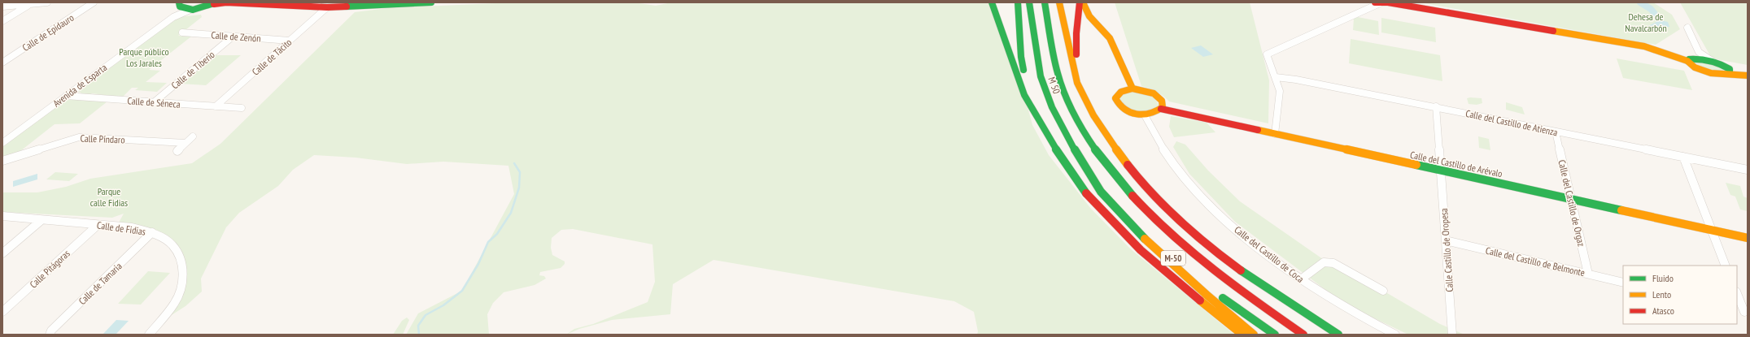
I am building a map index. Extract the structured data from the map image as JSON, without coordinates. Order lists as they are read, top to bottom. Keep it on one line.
{"streets":{"main road":["M 50","Calle del Castillo de Arévalo","M-50"],"street":["Calle de Epidauro","Calle de Zenón","Calle de Tácito","Calle de Tiberio","Avenida de Esparta","Calle de Séneca","Calle del Castillo de Atienza","Calle Píndaro","Calle del Castillo de Orgaz","Calle de Fidias","Calle Castillo de Oropesa","Calle del Castillo de Coca","Calle del Castillo de Belmonte","Calle Pitágoras","Calle de Tamaria"]},"crossings":[["Calle de Zenón","Calle de Tácito"],["Calle de Zenón","Calle de Tiberio"],["Calle de Tácito","Calle de Séneca"],["Calle de Tiberio","Calle de Séneca"],["Avenida de Esparta","Calle de Séneca"],["M 50","M-50"],["Calle del Castillo de Atienza","Calle del Castillo de Orgaz"],["Calle del Castillo de Atienza","Calle Castillo de Oropesa"],["Calle del Castillo de Arévalo","Calle del Castillo de Orgaz"],["Calle del Castillo de Arévalo","Calle Castillo de Oropesa"],["Calle del Castillo de Orgaz","Calle del Castillo de Belmonte"],["Calle de Fidias","Calle Pitágoras"],["Calle de Fidias","Calle de Tamaria"],["Calle Castillo de Oropesa","Calle del Castillo de Belmonte"]],"parks":["Dehesa de Navalcarbón","Parque público Los Jarales","Parque calle Fidias"],"legend":["Fluido","Lento","Atasco"]}
